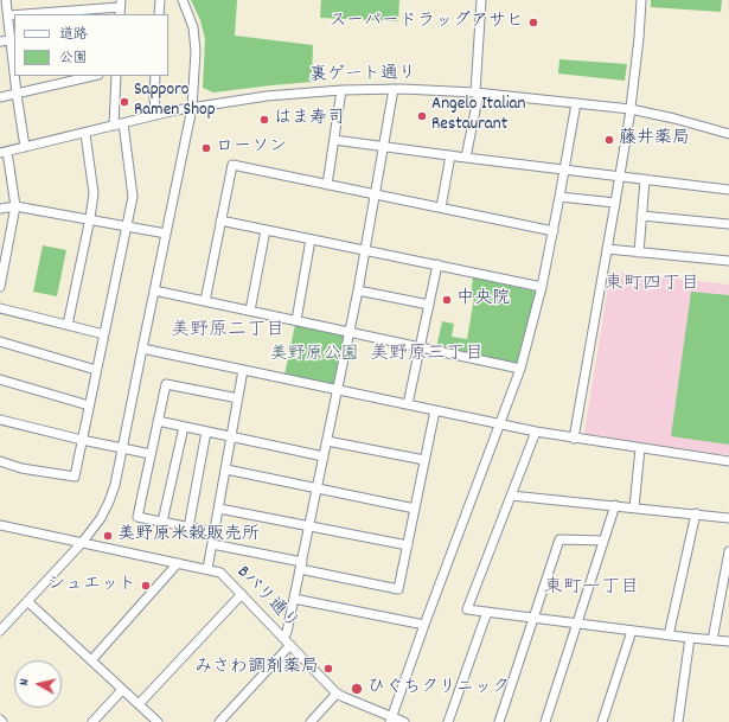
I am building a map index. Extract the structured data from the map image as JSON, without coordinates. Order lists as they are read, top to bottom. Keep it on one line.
{"streets":{"street":["裏ゲート通り","Bバリ通り"]},"districts":["東町四丁目","美野原二丁目","美野原三丁目","東町一丁目"],"parks":["美野原公園"],"places":["スーパードラッグアサヒ","Sapporo Ramen Shop","Angelo Italian Restaurant","はま寿司","藤井薬局","ローソン","中央院","美野原米穀販売所","シュエット","みさわ調剤薬局","ひぐちクリニック"],"legend":["道路","公園"],"north":"left"}
